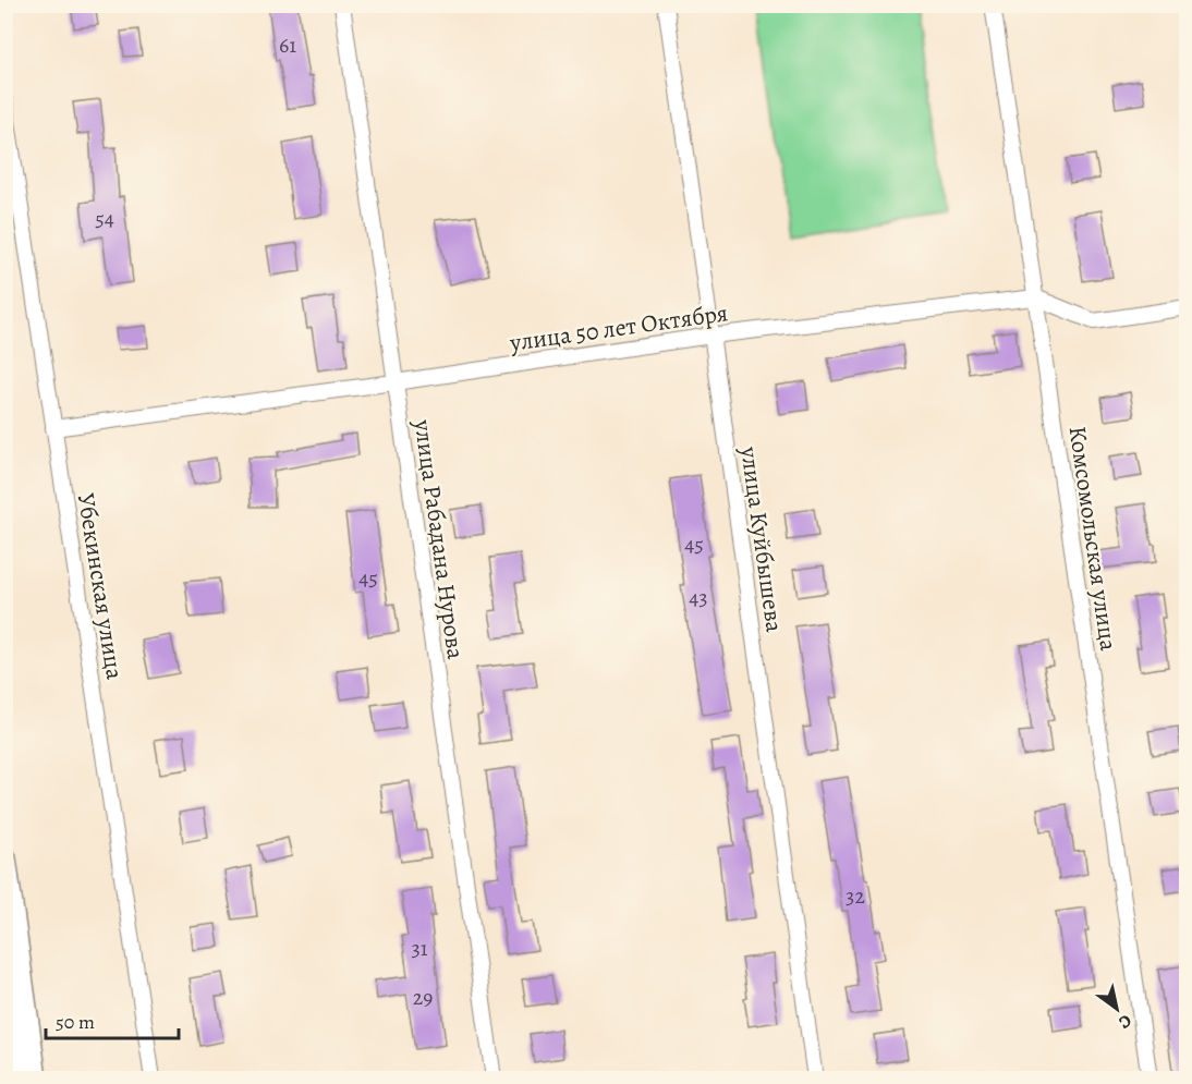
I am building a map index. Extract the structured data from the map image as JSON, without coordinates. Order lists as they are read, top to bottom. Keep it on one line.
{"streets":{"street":["улица 50 лет Октября","Комсомольская улица","улица Рабадана Нурова","улица Куйбышева","Убекинская улица"]},"crossings":[["улица 50 лет Октября","Комсомольская улица"],["улица 50 лет Октября","улица Рабадана Нурова"],["улица 50 лет Октября","улица Куйбышева"],["улица 50 лет Октября","Убекинская улица"]],"house_numbers":["61","54","45","45","43","32","31","29"],"scale_bar":"50 m","north":"bottom right"}
